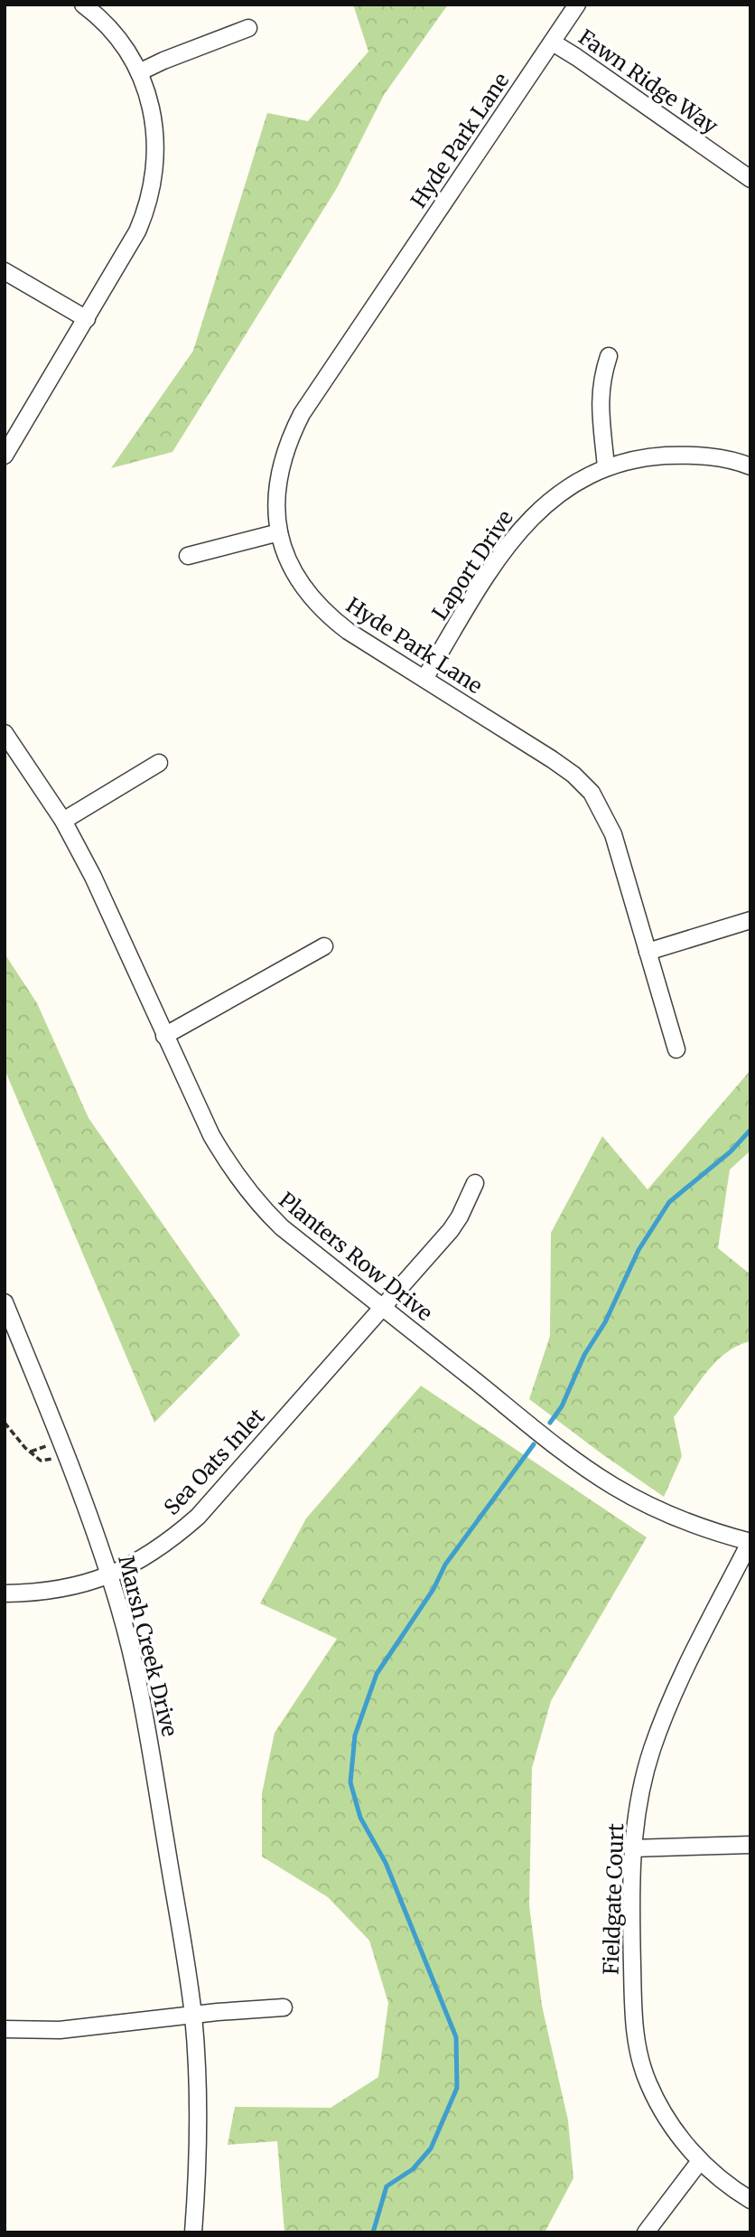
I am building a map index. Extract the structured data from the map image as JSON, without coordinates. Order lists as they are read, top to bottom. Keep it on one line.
{"streets":{"street":["Fawn Ridge Way","Hyde Park Lane","Laport Drive","Planters Row Drive","Sea Oats Inlet","Marsh Creek Drive","Fieldgate Court"]},"crossings":[["Fawn Ridge Way","Hyde Park Lane"],["Hyde Park Lane","Laport Drive"],["Planters Row Drive","Sea Oats Inlet"],["Planters Row Drive","Fieldgate Court"],["Sea Oats Inlet","Marsh Creek Drive"]]}
